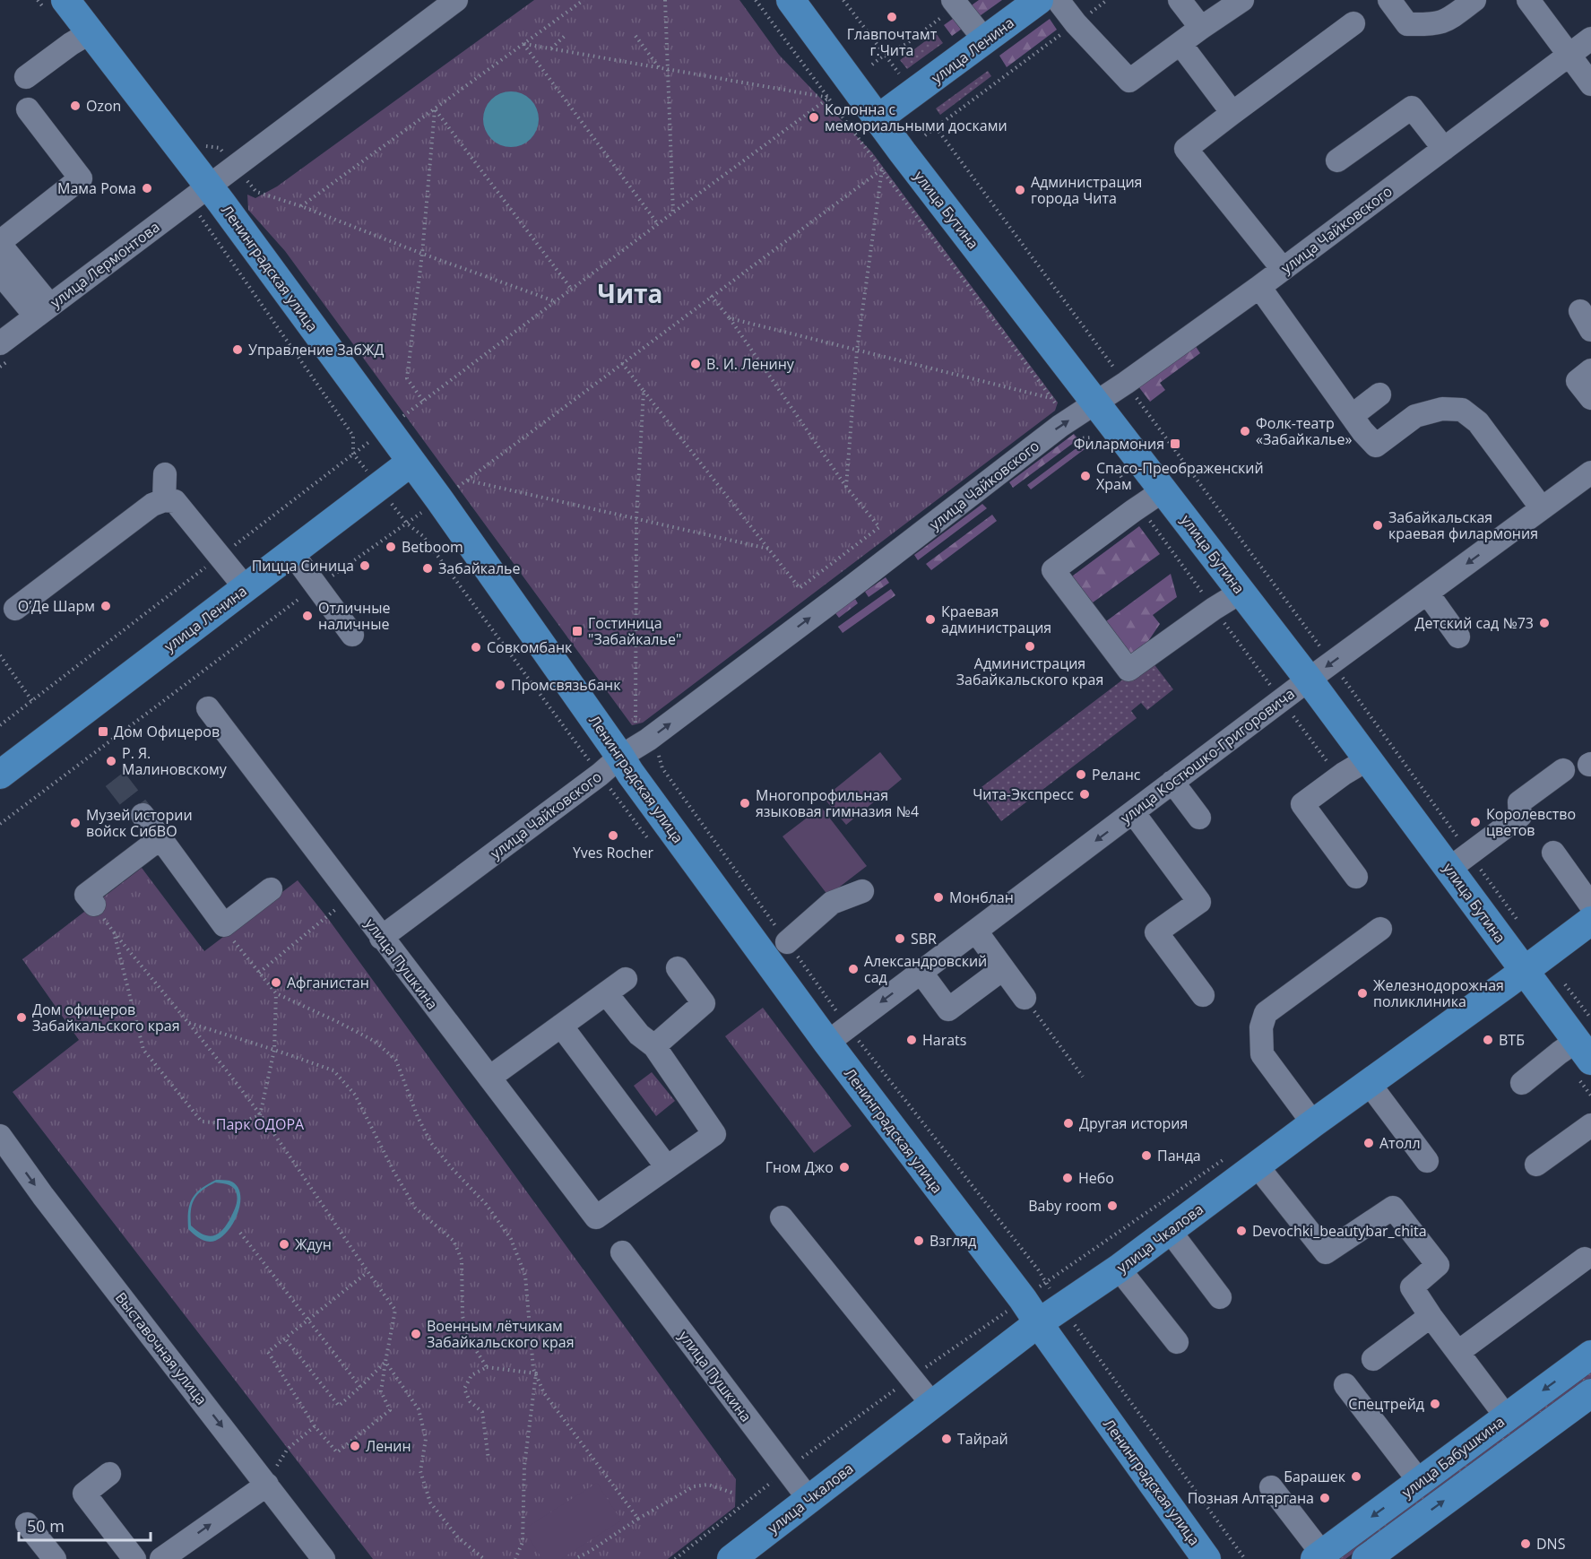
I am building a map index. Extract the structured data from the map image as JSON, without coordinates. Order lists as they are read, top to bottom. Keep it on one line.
{"streets":{"main road":["улица Ленина","улица Бутина","Ленинградская улица","улица Чкалова","улица Бабушкина"],"street":["улица Чайковского","улица Лермонтова","улица Костюшко-Григоровича","улица Пушкина","Выставочная улица"]},"crossings":[["улица Ленина","улица Бутина"],["улица Ленина","Ленинградская улица"],["улица Бутина","улица Чайковского"],["улица Бутина","улица Костюшко-Григоровича"],["улица Бутина","улица Чкалова"],["улица Чайковского","Ленинградская улица"],["улица Чайковского","улица Пушкина"],["улица Лермонтова","Ленинградская улица"],["Ленинградская улица","улица Костюшко-Григоровича"],["Ленинградская улица","улица Чкалова"],["улица Пушкина","улица Чкалова"]],"one_way":["улица Чайковского","улица Костюшко-Григоровича","Выставочная улица"],"districts":["Чита"],"parks":["Парк ОДОРА"],"places":{"other":["Главпочтамт г.Чита","Ozon","Колонна с мемориальными досками","Мама Рома","Администрация города Чита","Управление ЗабЖД","В. И. Ленину","Фолк-театр «Забайкалье»","Спасо-Преображенский Храм","Забайкальская краевая филармония","Betboom","Пицца Синица","Забайкалье","О’Де Шарм","Отличные наличные","Краевая администрация","Детский сад №73","Администрация Забайкальского края","Совкомбанк","Промсвязьбанк","Р. Я. Малиновскому","Реланс","Чита-Экспресс","Многопрофильная языковая гимназия №4","Королевство цветов","Музей истории войск СибВО","Yves Rocher","Монблан","SBR","Александровский сад","Афганистан","Железнодорожная поликлиника","Дом офицеров Забайкальского края","Harats","ВТБ","Другая история","Атолл","Панда","Гном Джо","Небо","Baby room","Devochki_beautybar_chita","Взгляд","Ждун","Военным лётчикам Забайкальского края","Спецтрейд","Тайрай","Ленин","Барашек","Позная Алтаргана","DNS"],"transit":["Филармония","Гостиница \"Забайкалье\"","Дом Офицеров"]},"scale_bar":"50 m"}
